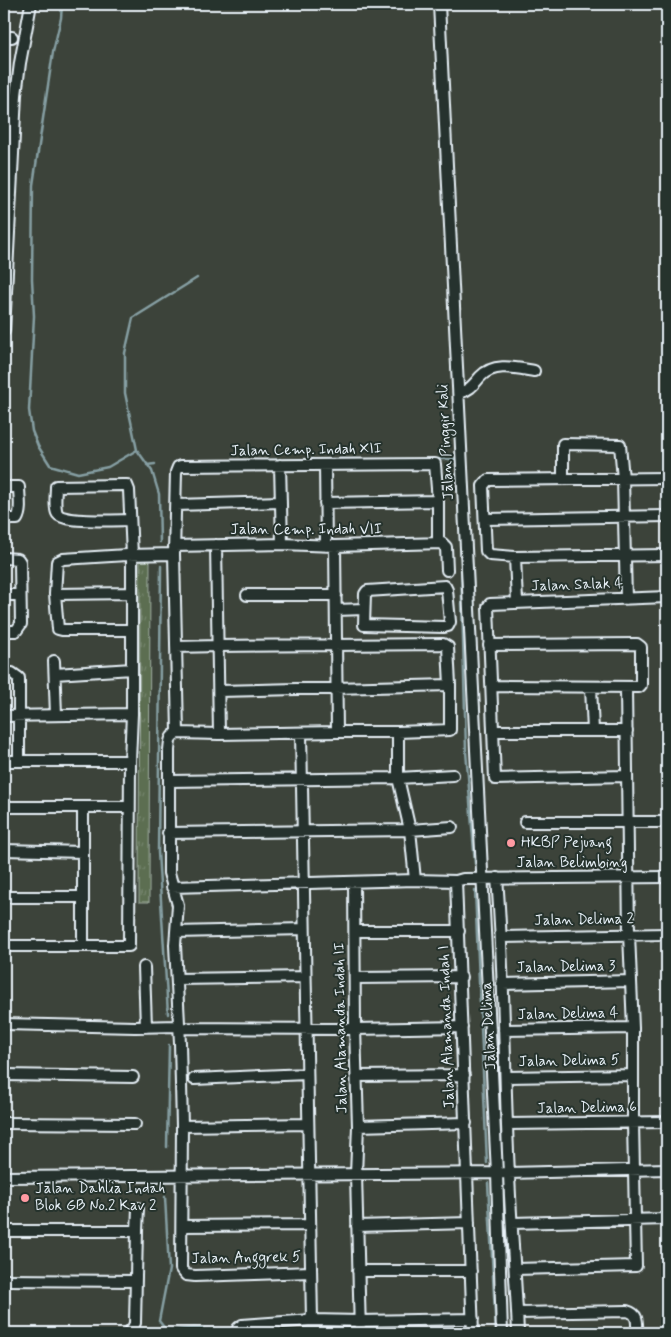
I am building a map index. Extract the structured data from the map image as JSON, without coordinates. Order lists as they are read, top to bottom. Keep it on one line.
{"streets":{"street":["Jalan Pinggir Kali","Jalan Cemp. Indah XII","Jalan Cemp. Indah VII","Jalan Salak 4","Jalan Belimbing","Jalan Delima 2","Jalan Delima 3","Jalan Delima 4","Jalan Delima","Jalan Alamanda Indah I","Jalan Alamanda Indah II","Jalan Delima 5","Jalan Delima 6","Jalan Anggrek 5"]},"crossings":[["Jalan Pinggir Kali","Jalan Belimbing"],["Jalan Cemp. Indah XII","Jalan Cemp. Indah VII"],["Jalan Belimbing","Jalan Delima"],["Jalan Belimbing","Jalan Alamanda Indah I"],["Jalan Belimbing","Jalan Alamanda Indah II"],["Jalan Delima 2","Jalan Delima"],["Jalan Delima 3","Jalan Delima"],["Jalan Delima 4","Jalan Delima"],["Jalan Delima","Jalan Delima 5"],["Jalan Delima","Jalan Delima 6"]],"places":["HKBP Pejuang","Jalan Dahlia Indah Blok GB No.2 Kav 2"]}
